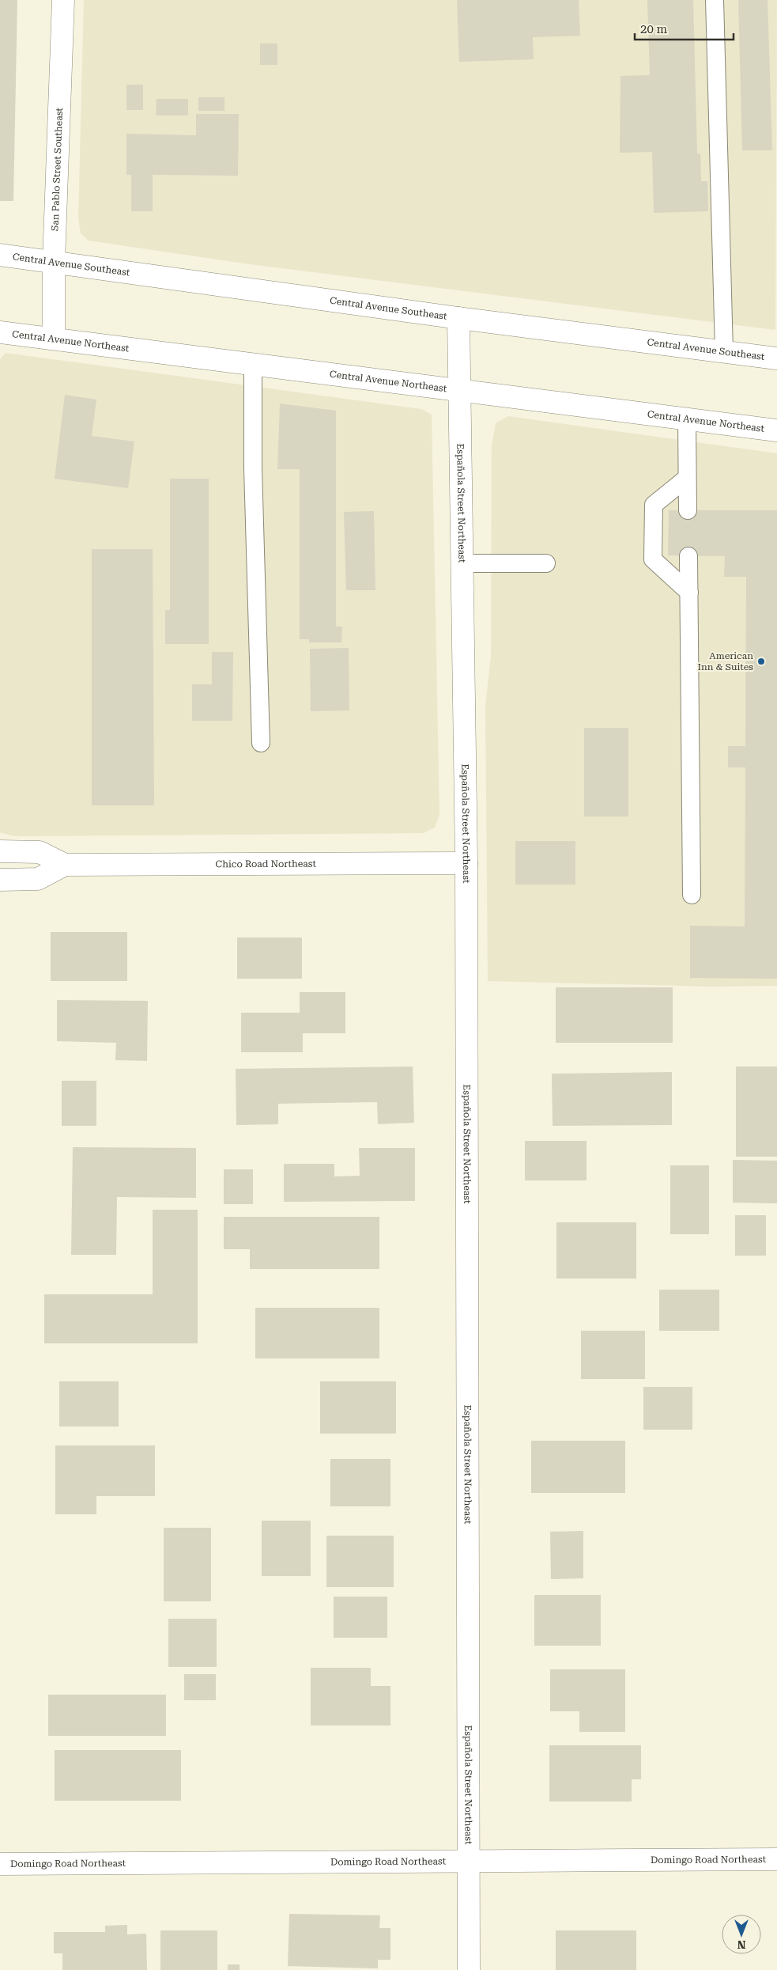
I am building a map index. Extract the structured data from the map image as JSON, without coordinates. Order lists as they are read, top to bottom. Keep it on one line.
{"streets":{"street":["San Pablo Street Southeast","Central Avenue Southeast","Central Avenue Northeast","Española Street Northeast","Chico Road Northeast","Domingo Road Northeast"]},"crossings":[["San Pablo Street Southeast","Central Avenue Southeast"],["San Pablo Street Southeast","Central Avenue Northeast"],["Central Avenue Southeast","Española Street Northeast"],["Central Avenue Northeast","Española Street Northeast"],["Española Street Northeast","Chico Road Northeast"],["Española Street Northeast","Domingo Road Northeast"]],"places":["American Inn & Suites"],"scale_bar":"20 m","north":"bottom"}
